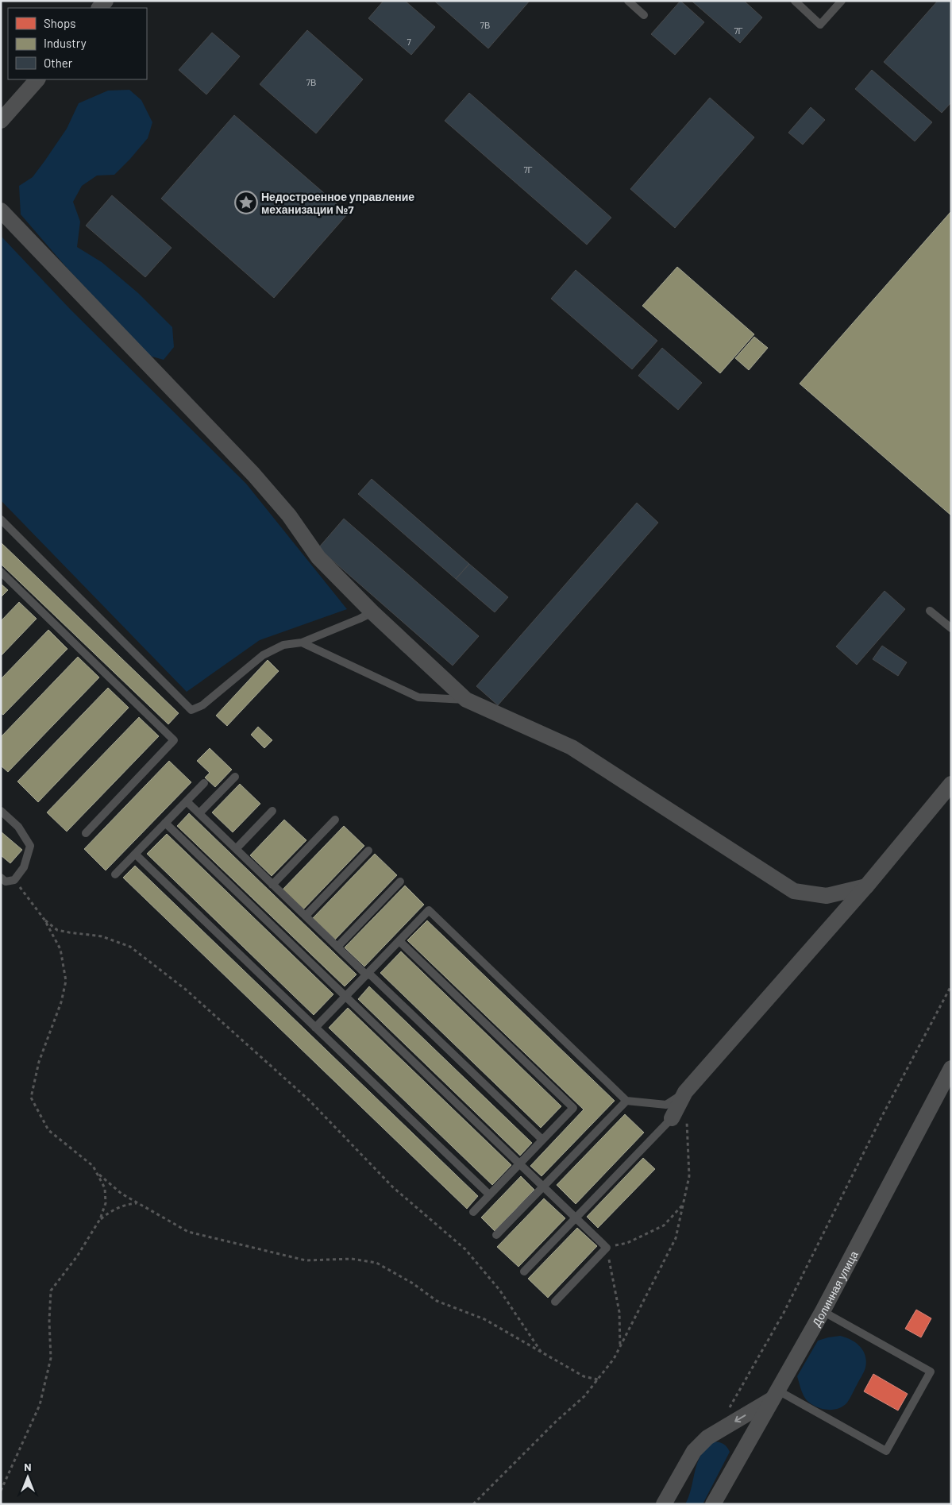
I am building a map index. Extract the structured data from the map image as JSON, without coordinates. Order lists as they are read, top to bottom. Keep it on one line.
{"streets":{"street":["Долинная улица"]},"places":{"place":["Недостроенное управление механизации №7"]},"house_numbers":["7В","7Г","7","7В","7Г"],"legend":["Shops","Industry","Other"],"north":"top"}
